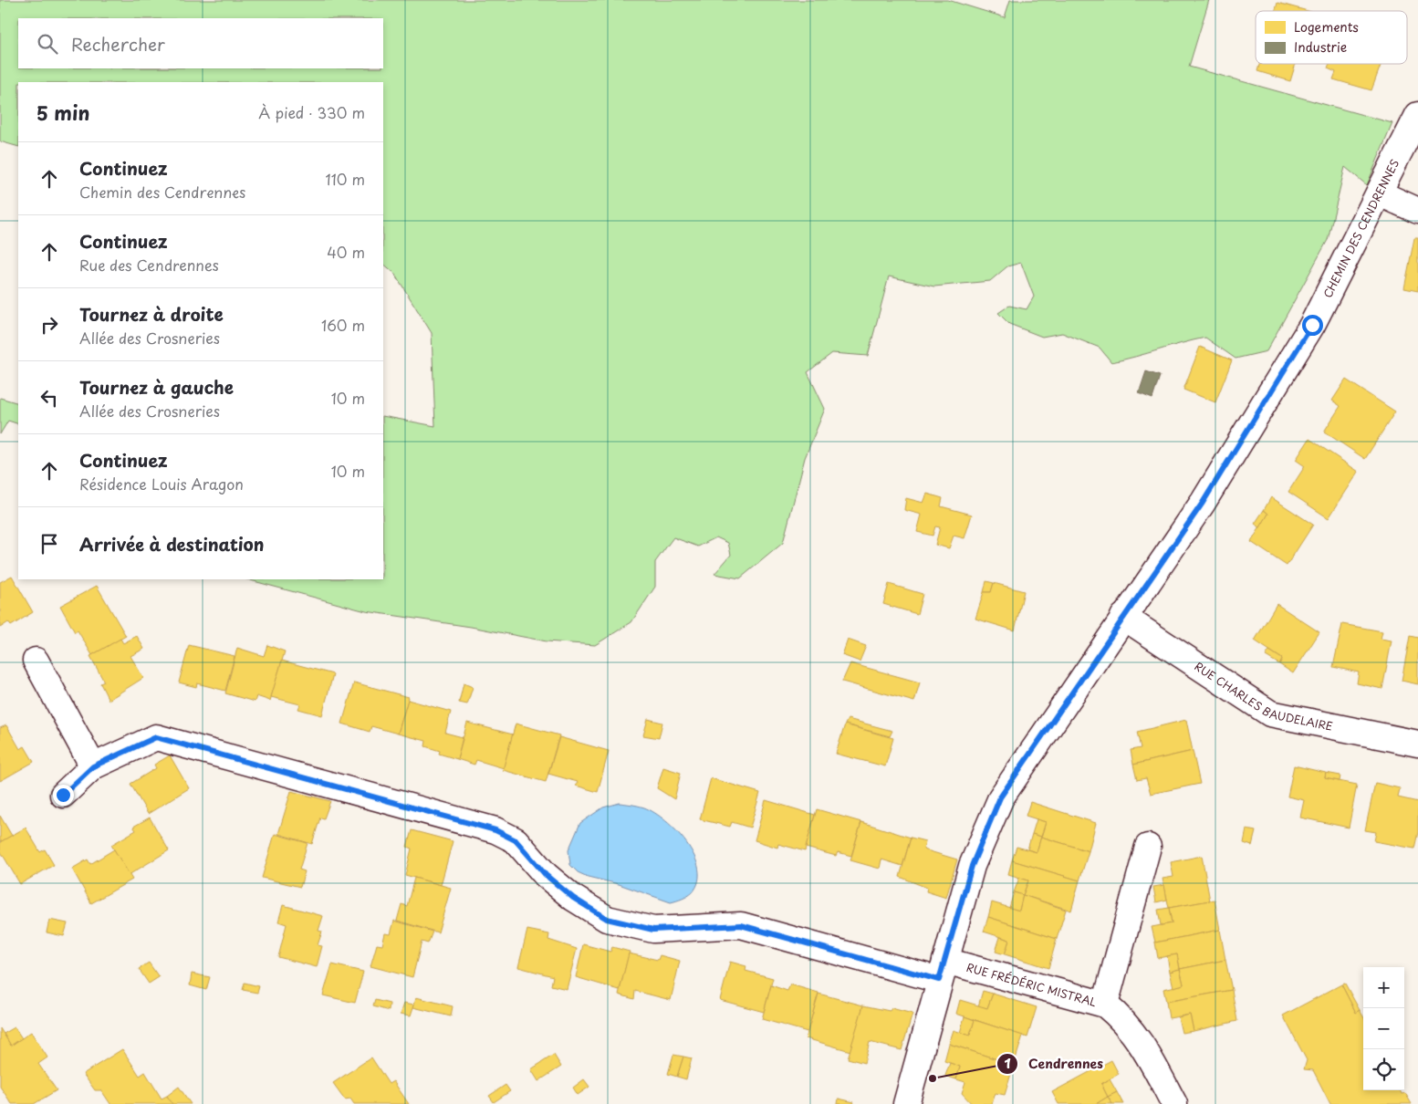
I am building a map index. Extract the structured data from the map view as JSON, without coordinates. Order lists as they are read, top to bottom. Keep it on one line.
{"streets":{"street":["CHEMIN DES CENDRENNES","RUE CHARLES BAUDELAIRE","RUE FRÉDÉRIC MISTRAL"]},"crossings":[["CHEMIN DES CENDRENNES","RUE CHARLES BAUDELAIRE"],["CHEMIN DES CENDRENNES","RUE FRÉDÉRIC MISTRAL"]],"places":["Cendrennes"],"legend":["Logements","Industrie"],"page":{"search":"Rechercher","heading":["5 min","À pied · 330 m"],"list":[["Continuez","Chemin des Cendrennes","110 m"],["Continuez","Rue des Cendrennes","40 m"],["Tournez à droite","Allée des Crosneries","160 m"],["Tournez à gauche","Allée des Crosneries","10 m"],["Continuez","Résidence Louis Aragon","10 m"],"Arrivée à destination"],"map_buttons":["+","−"]}}
